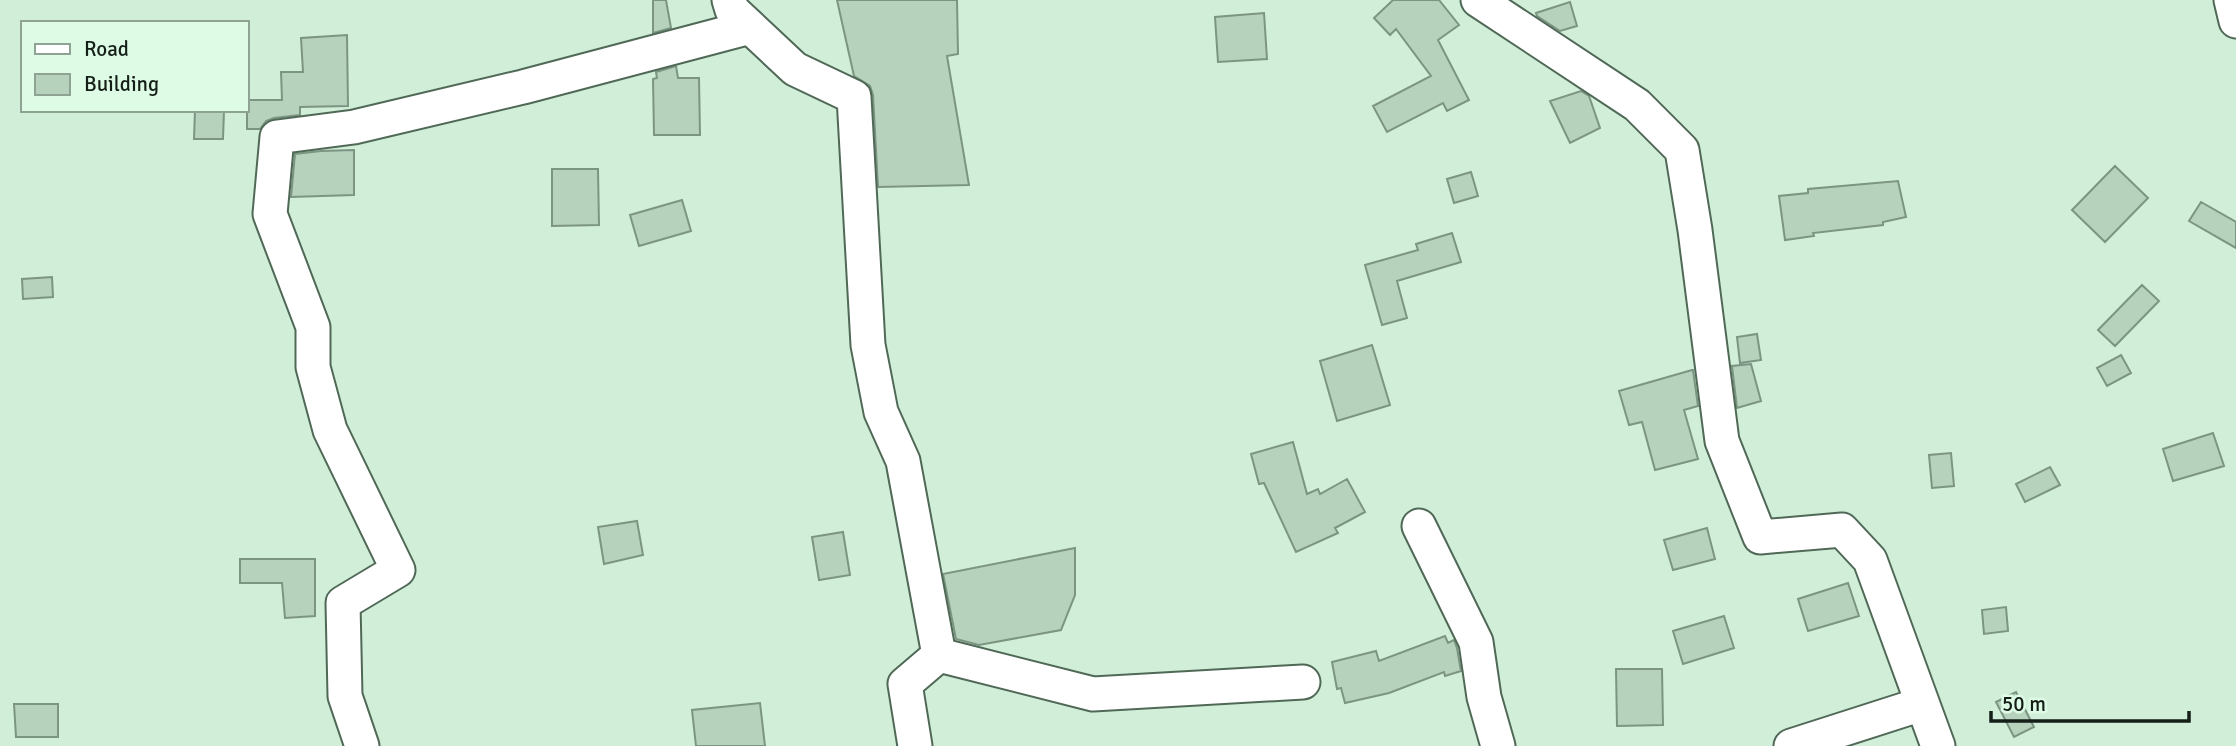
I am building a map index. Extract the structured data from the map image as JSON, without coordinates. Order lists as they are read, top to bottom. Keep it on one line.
{"legend":["Road","Building"],"scale_bar":"50 m"}
